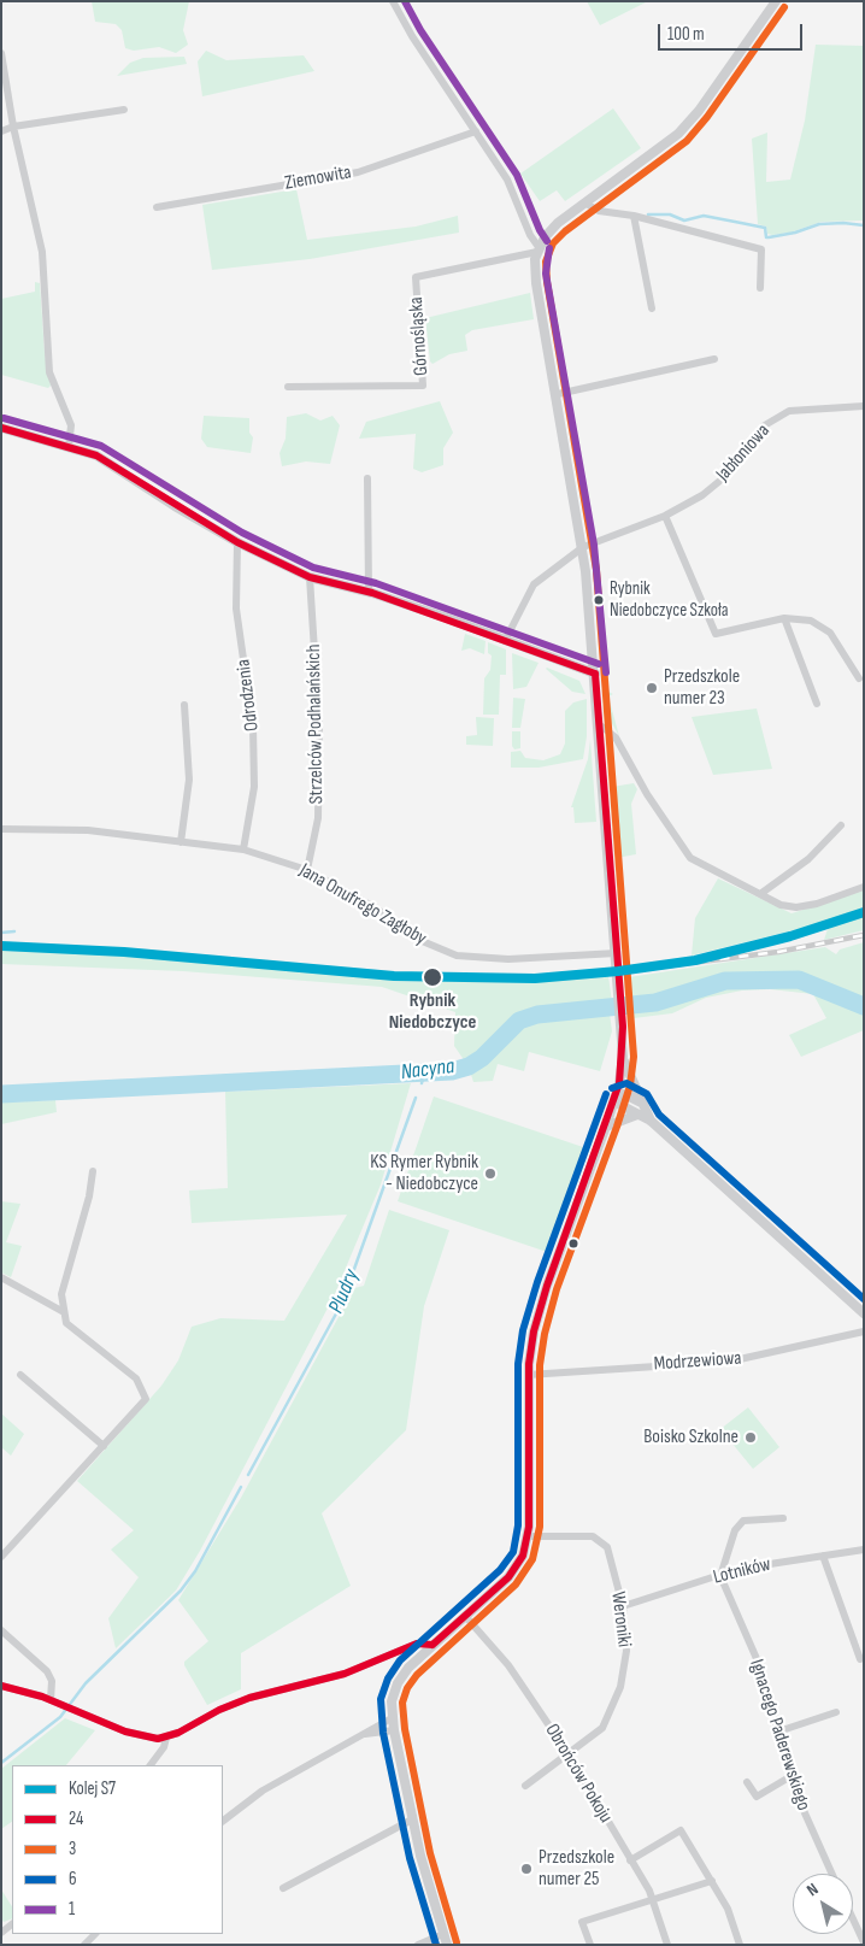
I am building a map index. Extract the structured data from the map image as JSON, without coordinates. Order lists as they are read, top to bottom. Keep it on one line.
{"streets":{"street":["Ziemowita","Górnośląska","Jabłoniowa","Odrodzenia","Strzelców Podhalańskich","Jana Onufrego Zagłoby","Modrzewiowa","Lotników","Weroniki","Ignacego Paderewskiego","Obrońców Pokoju"]},"crossings":[["Odrodzenia","Jana Onufrego Zagłoby"],["Strzelców Podhalańskich","Jana Onufrego Zagłoby"],["Lotników","Weroniki"],["Lotników","Ignacego Paderewskiego"],["Weroniki","Obrońców Pokoju"]],"water":["Nacyna","Pludry"],"places":["Rybnik Niedobczyce Szkoła","Przedszkole numer 23","Rybnik Niedobczyce","KS Rymer Rybnik - Niedobczyce","Boisko Szkolne","Przedszkole numer 25"],"lines":["transit line 1","transit line 3","transit line 24","rail line S7","transit line 6"],"legend":["Kolej S7","24","3","6","1"],"scale_bar":"100 m","north":"top left"}
